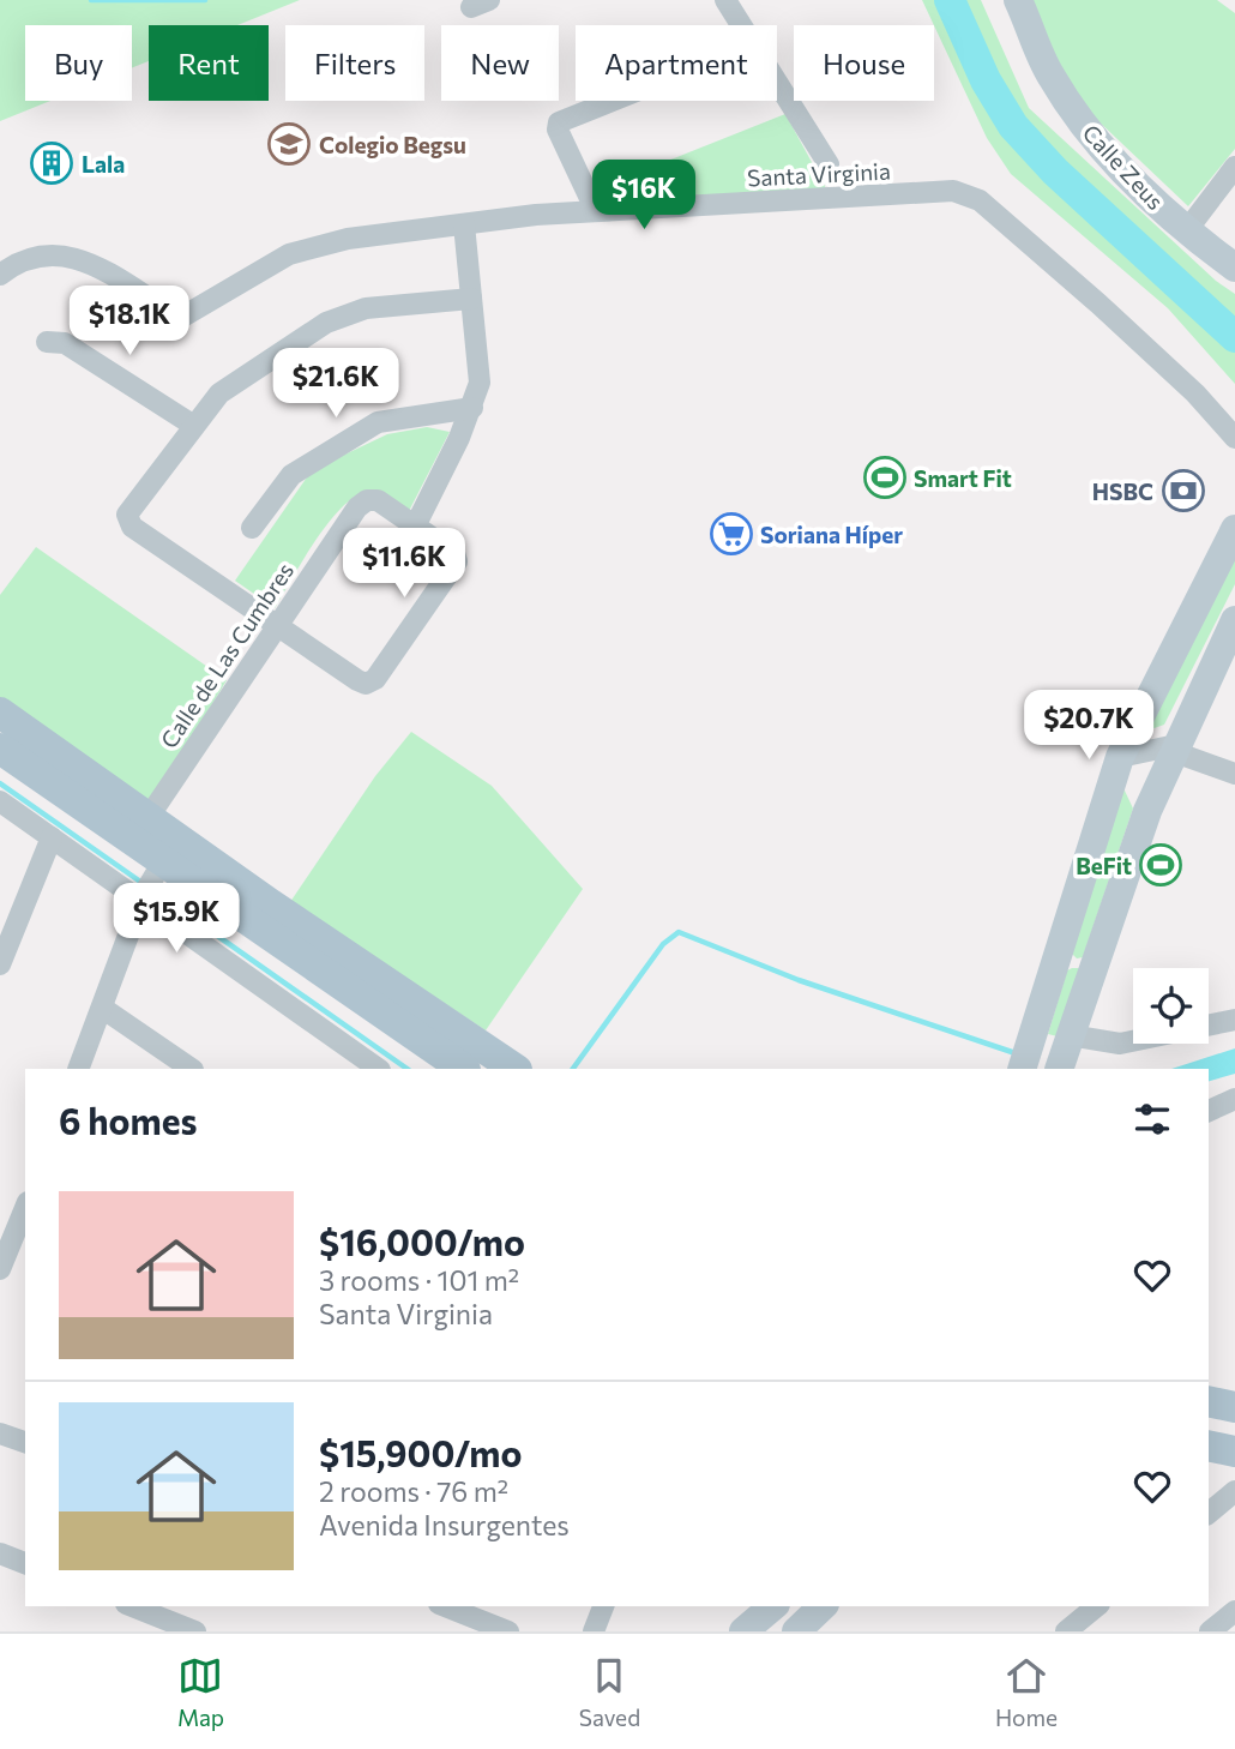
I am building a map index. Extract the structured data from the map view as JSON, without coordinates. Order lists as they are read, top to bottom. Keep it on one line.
{"streets":{"main road":["Calle Zeus"],"street":["Santa Virginia","Calle de Las Cumbres"]},"places":{"school or university":["Colegio Begsu"],"building":["Lala"],"sports":["Smart Fit","BeFit"],"bank":["HSBC"],"supermarket":["Soriana Híper"]},"page":{"chip":["Buy","Rent","Filters","New","Apartment","House"],"price":["$16K","$18.1K","$21.6K","$11.6K","$20.7K","$15.9K"],"heading":"6 homes","list":[{"name":"$16,000/mo","note":"3 rooms · 101 m² · Santa Virginia"},{"name":"$15,900/mo","note":"2 rooms · 76 m² · Avenida Insurgentes"}],"tabs":["Map","Saved","Home"]}}
